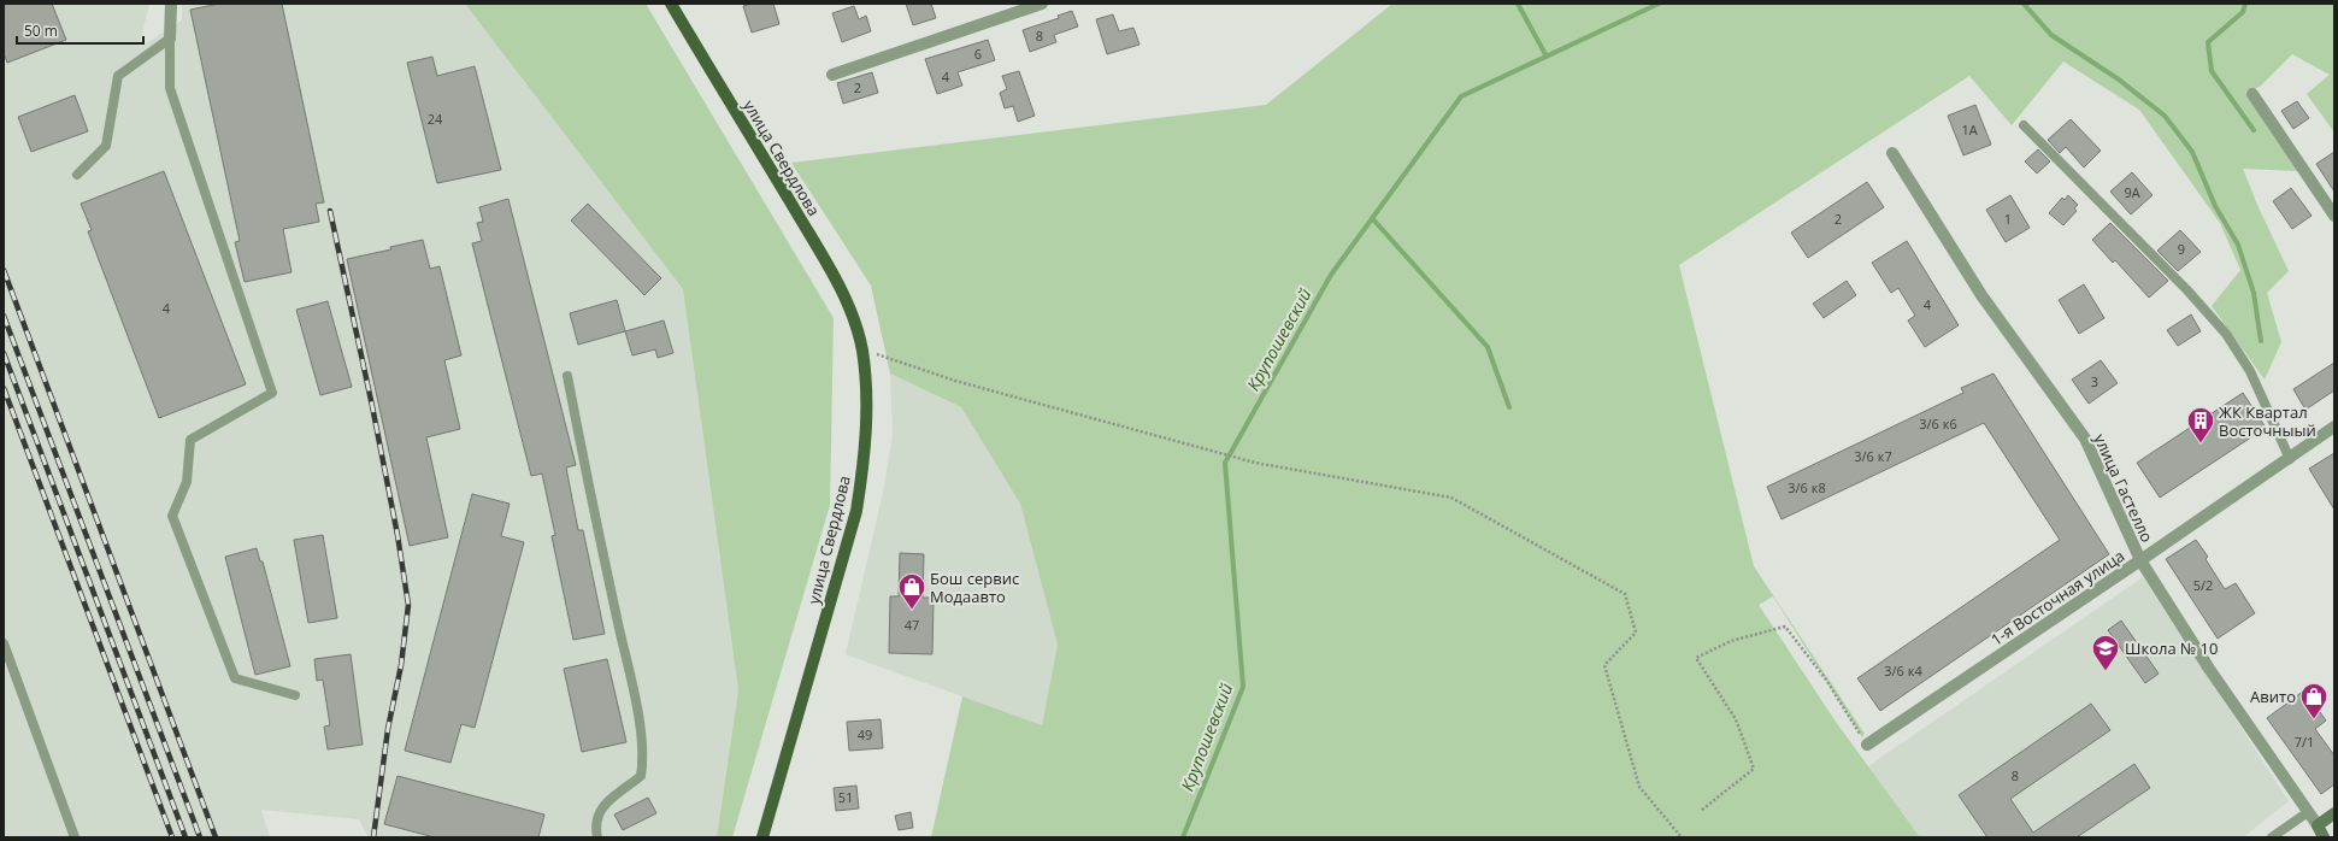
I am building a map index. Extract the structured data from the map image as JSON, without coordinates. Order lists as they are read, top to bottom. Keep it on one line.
{"streets":{"main road":["улица Свердлова"],"street":["улица Гастелло","1-я Восточная улица"]},"crossings":[["улица Гастелло","1-я Восточная улица"]],"water":["Крупошевский"],"places":{"building":["ЖК Квартал Восточныый"],"shop":["Бош сервис Модаавто","Авито"],"school or university":["Школа № 10"]},"house_numbers":["8","6","4","2","24","1А","9А","2","1","9","4","4","3","3/6 к6","3/6 к7","3/6 к8","5/2","47","3/6 к4","49","7/1","8","51"],"scale_bar":"50 m"}
